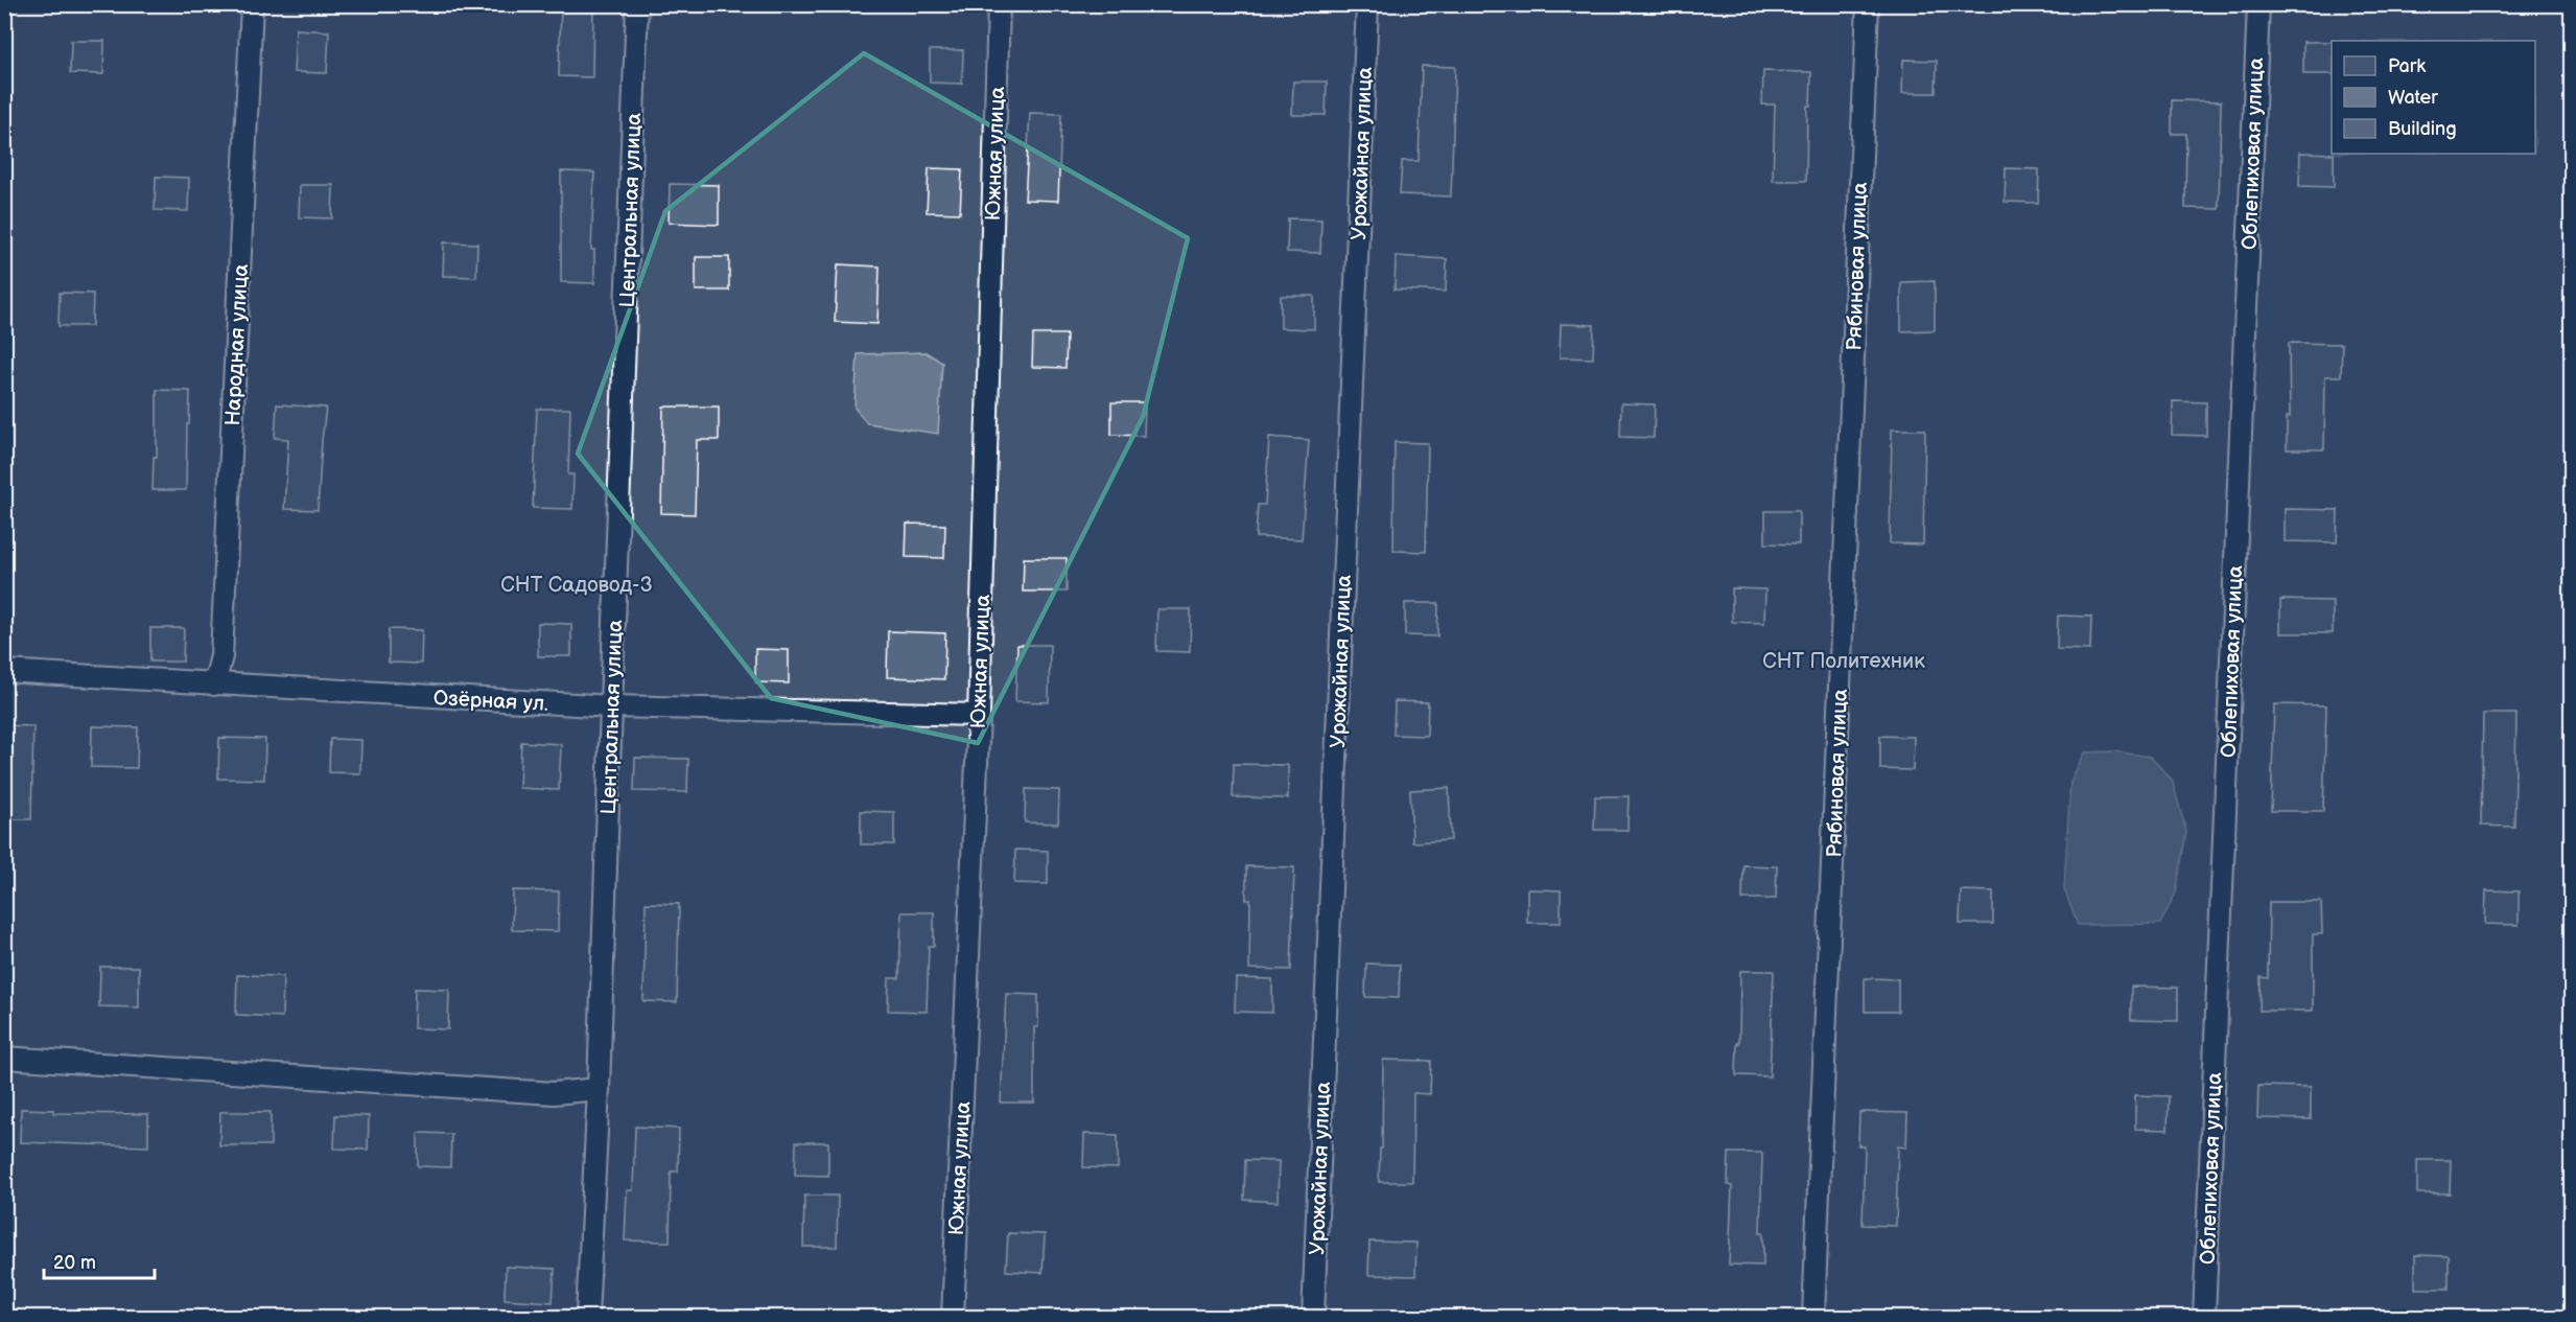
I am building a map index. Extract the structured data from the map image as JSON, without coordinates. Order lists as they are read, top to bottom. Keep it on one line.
{"streets":{"lane":["Южная улица","Урожайная улица","Облепиховая улица","Центральная улица","Рябиновая улица","Народная улица","Озёрная ул."]},"crossings":[["Южная улица","Озёрная ул."],["Центральная улица","Озёрная ул."],["Народная улица","Озёрная ул."]],"parks":["СНТ Садовод-3","СНТ Политехник"],"legend":["Park","Water","Building"],"scale_bar":"20 m"}
